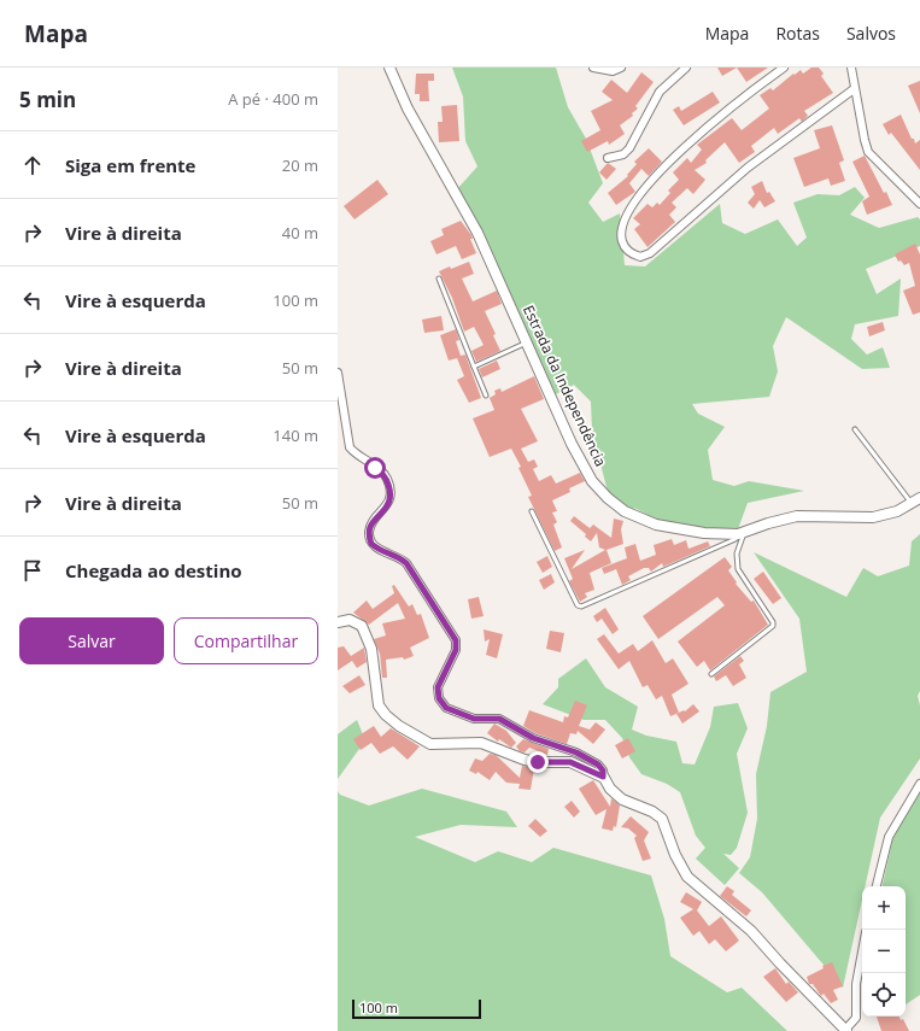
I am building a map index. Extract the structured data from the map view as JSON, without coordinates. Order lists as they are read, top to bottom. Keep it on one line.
{"streets":{"street":["Estrada da Independência"]},"scale_bar":"100 m","page":{"header":"Mapa","nav":["Mapa","Rotas","Salvos"],"heading":["5 min","A pé · 400 m"],"list":[["Siga em frente","20 m"],["Vire à direita","40 m"],["Vire à esquerda","100 m"],["Vire à direita","50 m"],["Vire à esquerda","140 m"],["Vire à direita","50 m"],"Chegada ao destino"],"buttons":["Salvar","Compartilhar"],"map_buttons":["+","−"],"scale":"100 m"}}
